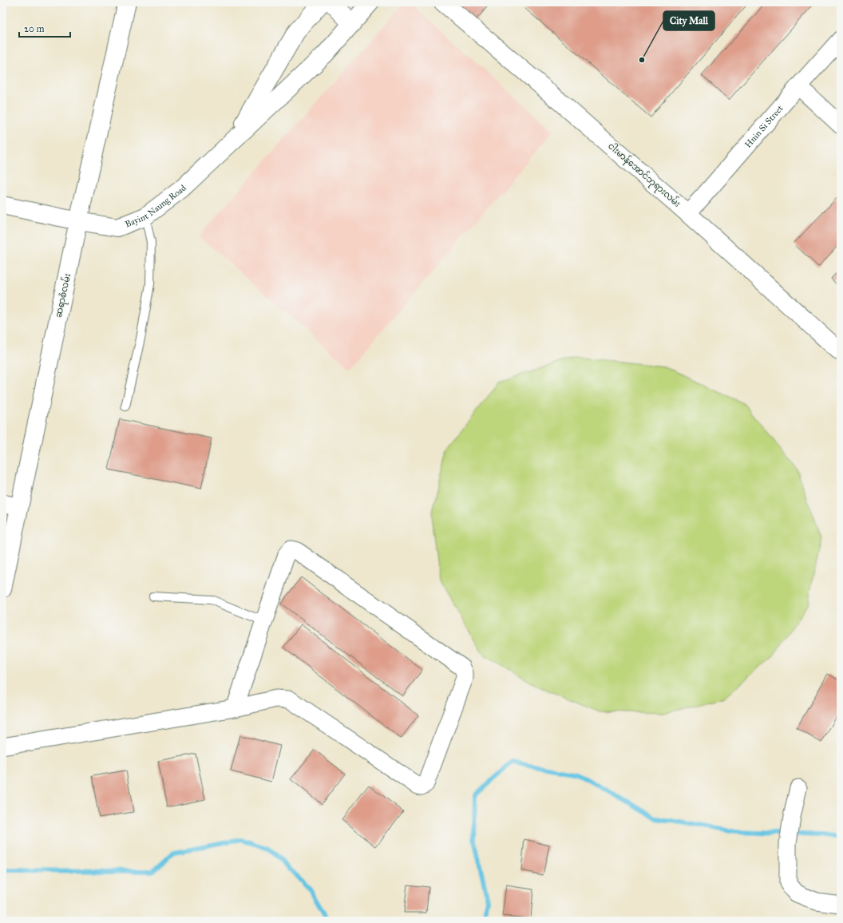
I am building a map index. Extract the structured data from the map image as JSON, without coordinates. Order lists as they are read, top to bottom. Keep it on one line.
{"streets":{"main road":["ငါးမာန်အောင်ဘုရားလမ်း","Bayint Naung Road","ဆရာစံလမ်း"],"street":["Hnin Si Street"]},"crossings":[["Hnin Si Street","ငါးမာန်အောင်ဘုရားလမ်း"],["Bayint Naung Road","ဆရာစံလမ်း"]],"places":["City Mall"],"scale_bar":"20 m"}
